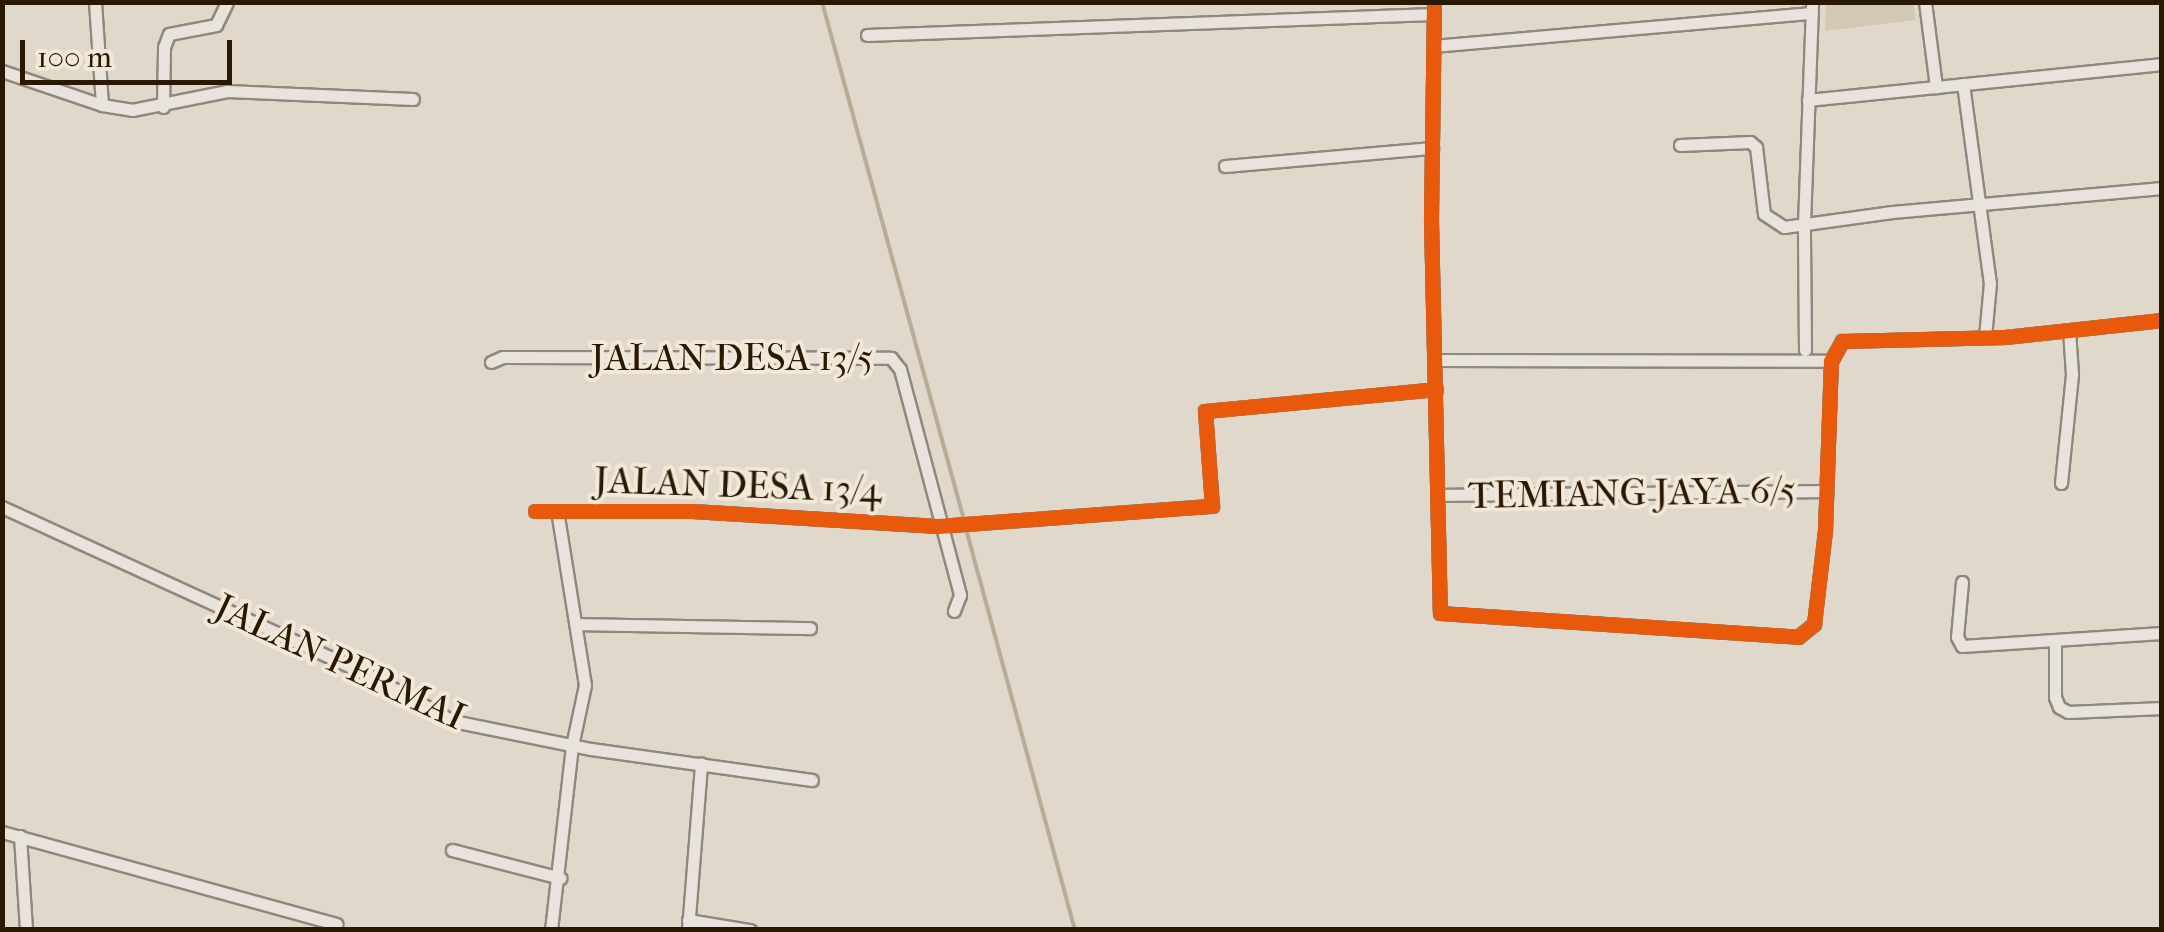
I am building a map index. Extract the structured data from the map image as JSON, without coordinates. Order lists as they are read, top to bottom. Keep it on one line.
{"streets":{"street":["JALAN DESA 13/5","JALAN DESA 13/4","TEMIANG JAYA 6/5","JALAN PERMAI"]},"crossings":[["JALAN DESA 13/5","JALAN DESA 13/4"]],"scale_bar":"100 m"}
